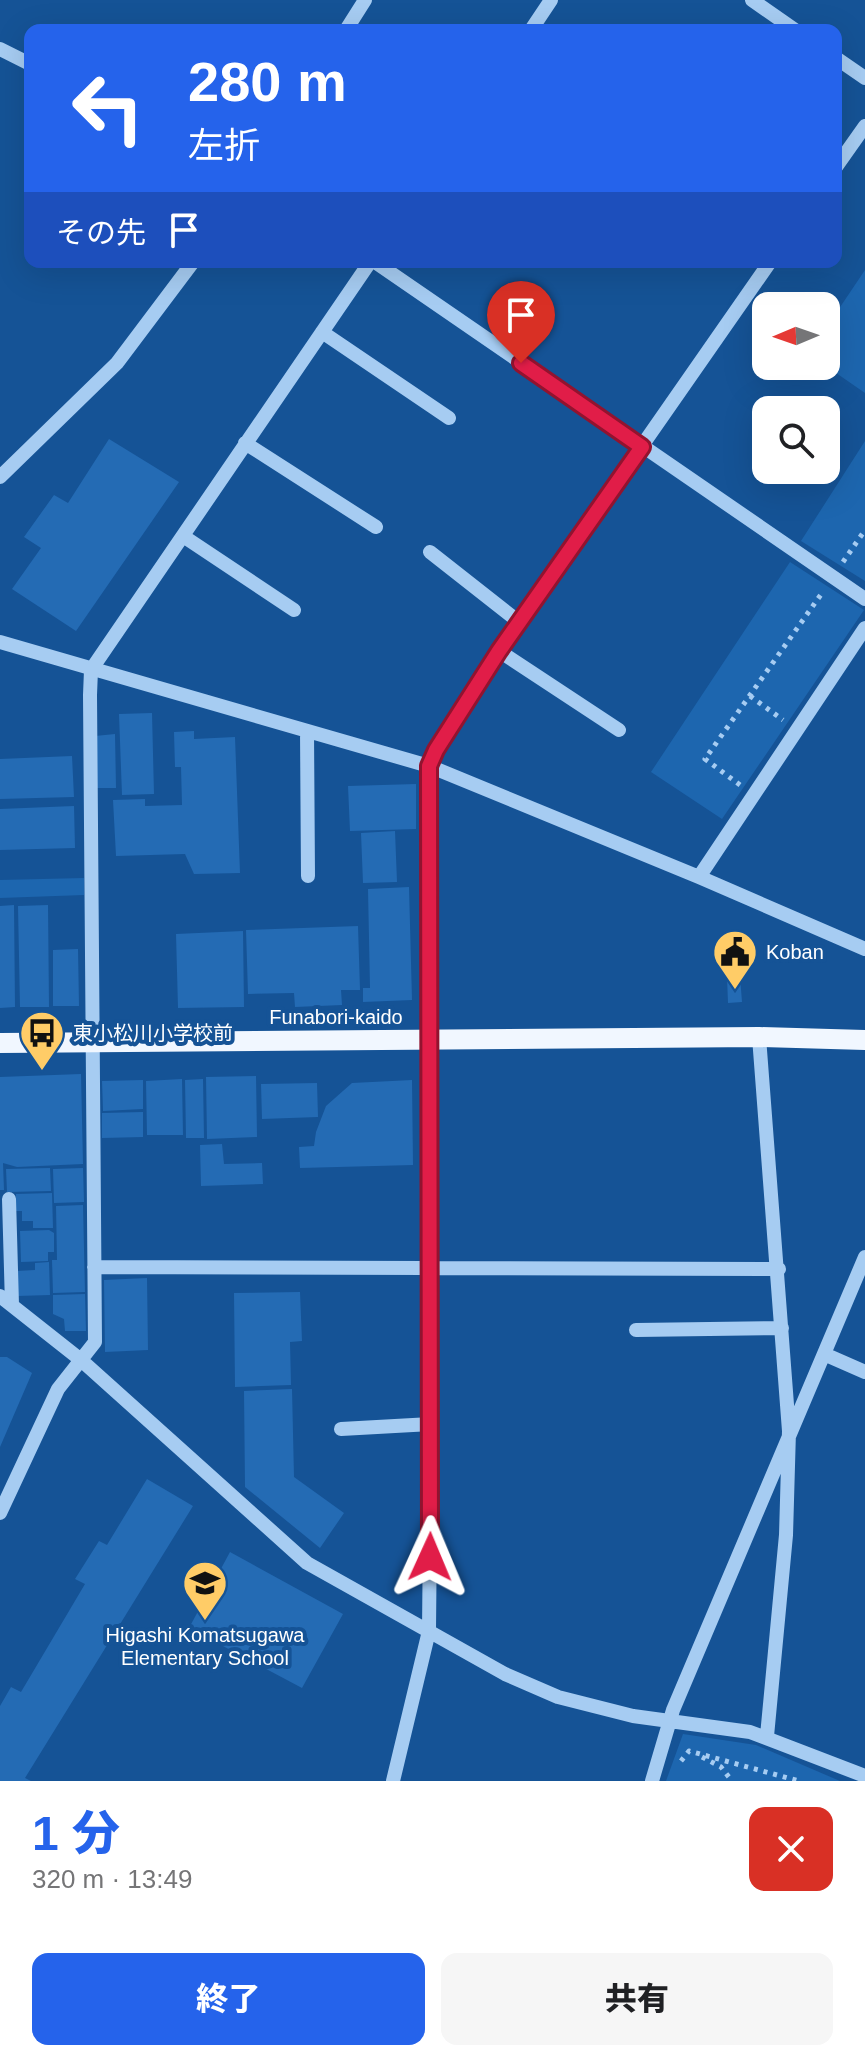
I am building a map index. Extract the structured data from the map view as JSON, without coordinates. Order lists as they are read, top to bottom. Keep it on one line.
{"streets":{"main road":["Funabori-kaido"]},"places":{"public building":["Koban"],"bus stop":["東小松川小学校前"],"school or university":["Higashi Komatsugawa Elementary School"]},"north":"left","page":{"turn":["280 m","左折"],"then":"その先","heading":["1 分","320 m · 13:49"],"buttons":["終了","共有"]}}
